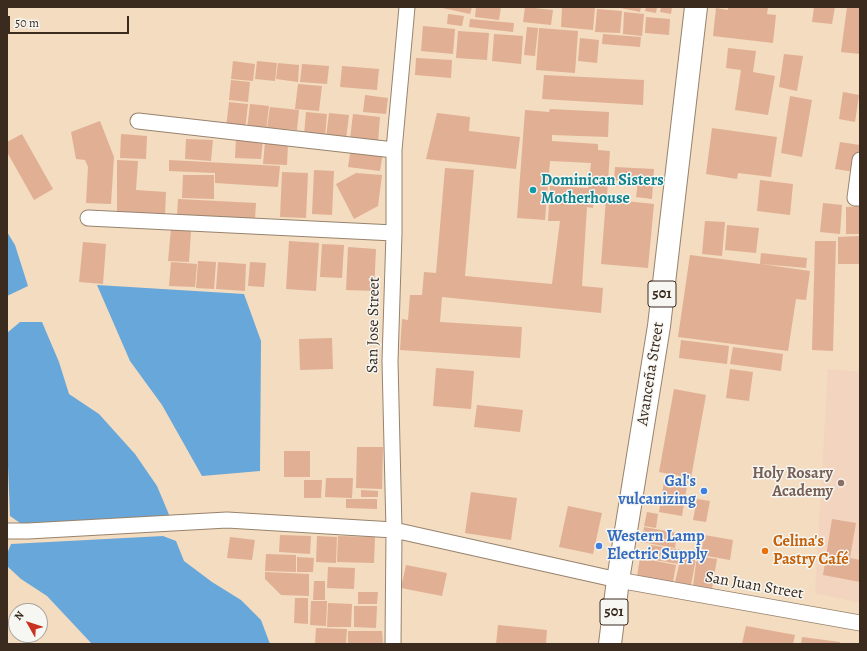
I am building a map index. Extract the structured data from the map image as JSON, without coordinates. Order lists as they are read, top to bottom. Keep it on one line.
{"streets":{"main road":["501","Avanceña Street"],"street":["San Jose Street","San Juan Street"]},"crossings":[["San Jose Street","San Juan Street"],["Avanceña Street","San Juan Street"]],"places":["Dominican Sisters Motherhouse","Holy Rosary Academy","Gal's vulcanizing","Western Lamp Electric Supply","Celina's Pastry Café"],"scale_bar":"50 m","north":"top left"}
